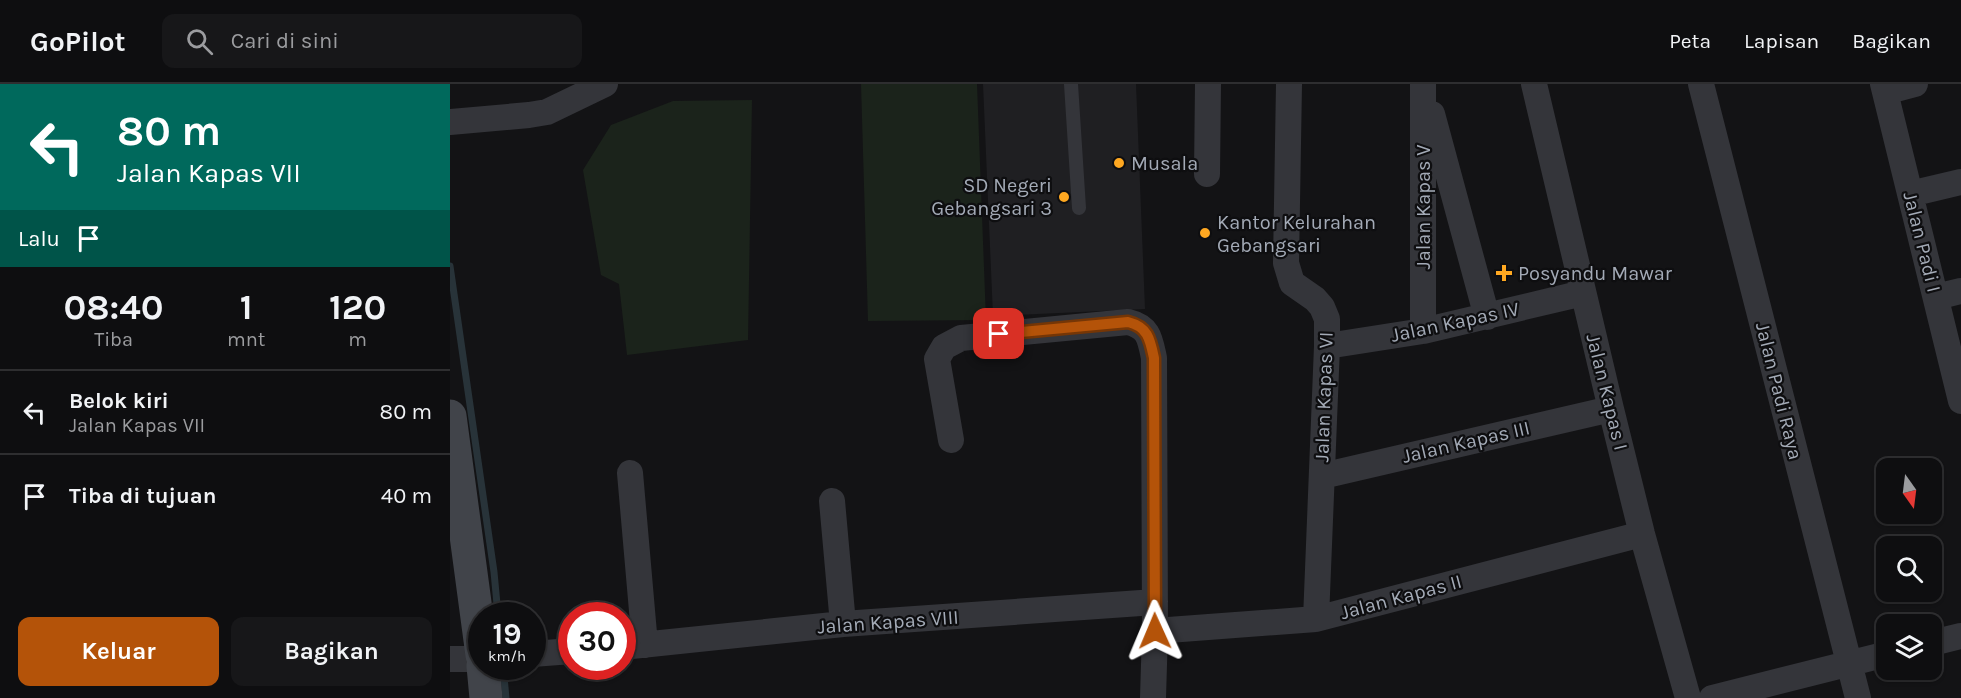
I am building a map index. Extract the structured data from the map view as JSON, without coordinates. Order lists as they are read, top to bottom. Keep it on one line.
{"streets":{"street":["Jalan Kapas V","Jalan Padi I","Jalan Kapas IV","Jalan Padi Raya","Jalan Kapas I","Jalan Kapas VI","Jalan Kapas III","Jalan Kapas II","Jalan Kapas VIII"]},"crossings":[["Jalan Kapas V","Jalan Kapas IV"],["Jalan Kapas IV","Jalan Kapas I"],["Jalan Kapas IV","Jalan Kapas VI"],["Jalan Kapas I","Jalan Kapas III"],["Jalan Kapas I","Jalan Kapas II"],["Jalan Kapas VI","Jalan Kapas III"],["Jalan Kapas VI","Jalan Kapas II"]],"places":{"other":["Musala","SD Negeri Gebangsari 3","Kantor Kelurahan Gebangsari"],"health":["Posyandu Mawar"]},"north":"bottom","page":{"header":"GoPilot","search":"Cari di sini","nav":["Peta","Lapisan","Bagikan"],"turn":["80 m","Jalan Kapas VII"],"then":"Lalu","eta":["08:40","Tiba","1","mnt","120","m"],"list":[{"name":"Belok kiri","note":"Jalan Kapas VII","value":"80 m"},{"name":"Tiba di tujuan","value":"40 m"}],"speed":"19 km/h","limit":"30","buttons":["Keluar","Bagikan"]}}
